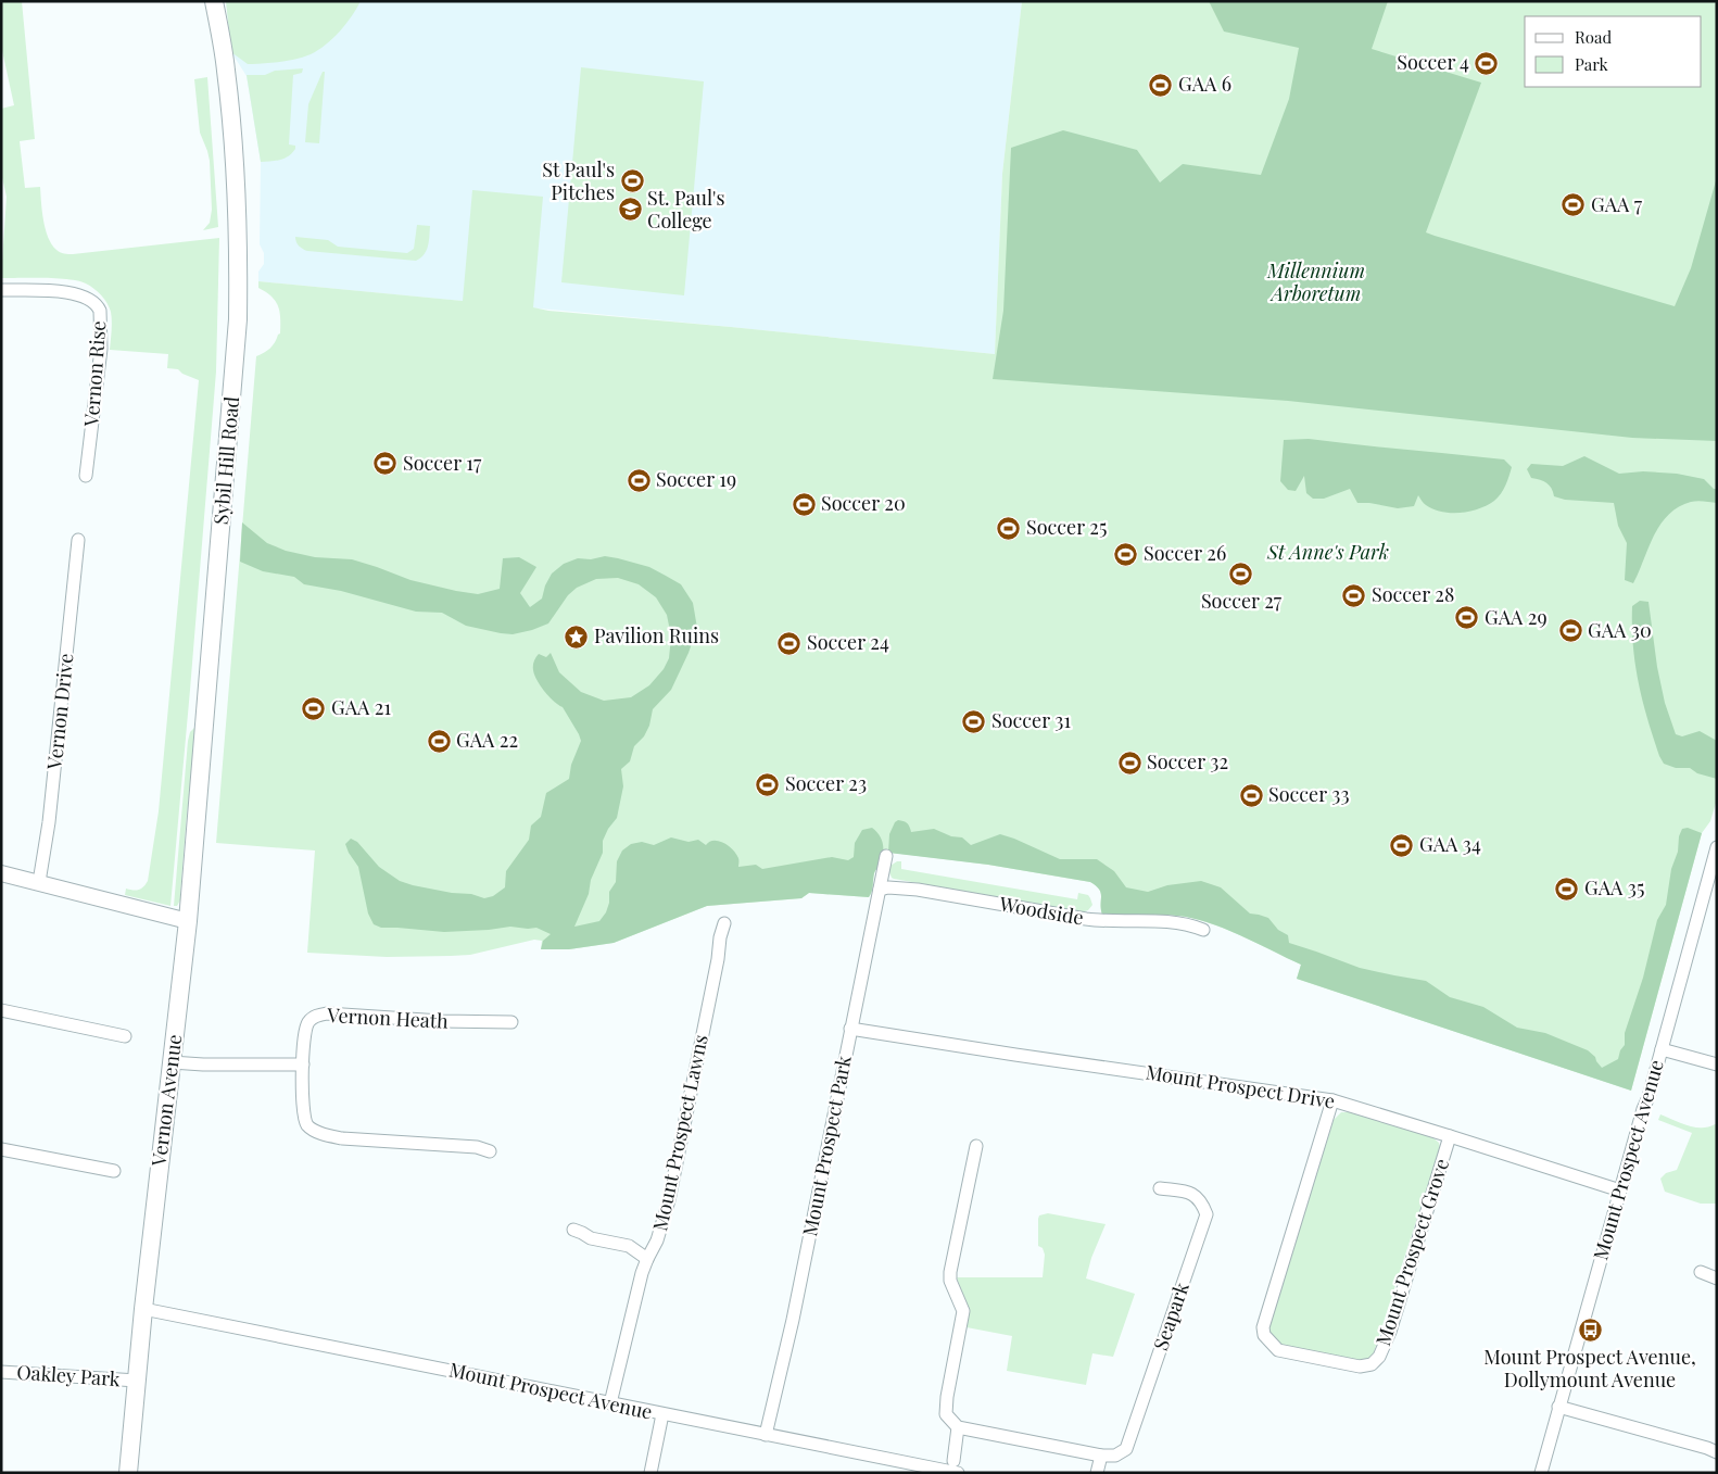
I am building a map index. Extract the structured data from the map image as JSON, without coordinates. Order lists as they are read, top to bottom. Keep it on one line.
{"streets":{"main road":["Sybil Hill Road","Vernon Avenue"],"street":["Vernon Rise","Vernon Drive","Woodside","Vernon Heath","Mount Prospect Drive","Mount Prospect Lawns","Mount Prospect Park","Mount Prospect Avenue","Mount Prospect Grove","Seapark","Oakley Park"]},"crossings":[["Sybil Hill Road","Vernon Avenue"],["Woodside","Mount Prospect Park"],["Mount Prospect Drive","Mount Prospect Park"],["Mount Prospect Drive","Mount Prospect Avenue"],["Mount Prospect Drive","Mount Prospect Grove"],["Vernon Avenue","Mount Prospect Avenue"],["Vernon Avenue","Oakley Park"],["Mount Prospect Lawns","Mount Prospect Avenue"],["Mount Prospect Park","Mount Prospect Avenue"]],"parks":["Millennium Arboretum","St Anne's Park"],"places":{"sports":["Soccer 4","GAA 6","St Paul's Pitches","GAA 7","Soccer 17","Soccer 19","Soccer 20","Soccer 25","Soccer 26","Soccer 27","Soccer 28","GAA 29","GAA 30","Soccer 24","GAA 21","Soccer 31","GAA 22","Soccer 32","Soccer 23","Soccer 33","GAA 34","GAA 35"],"school or university":["St. Paul's College"],"place":["Pavilion Ruins"],"bus stop":["Mount Prospect Avenue, Dollymount Avenue"]},"legend":["Road","Park"]}
